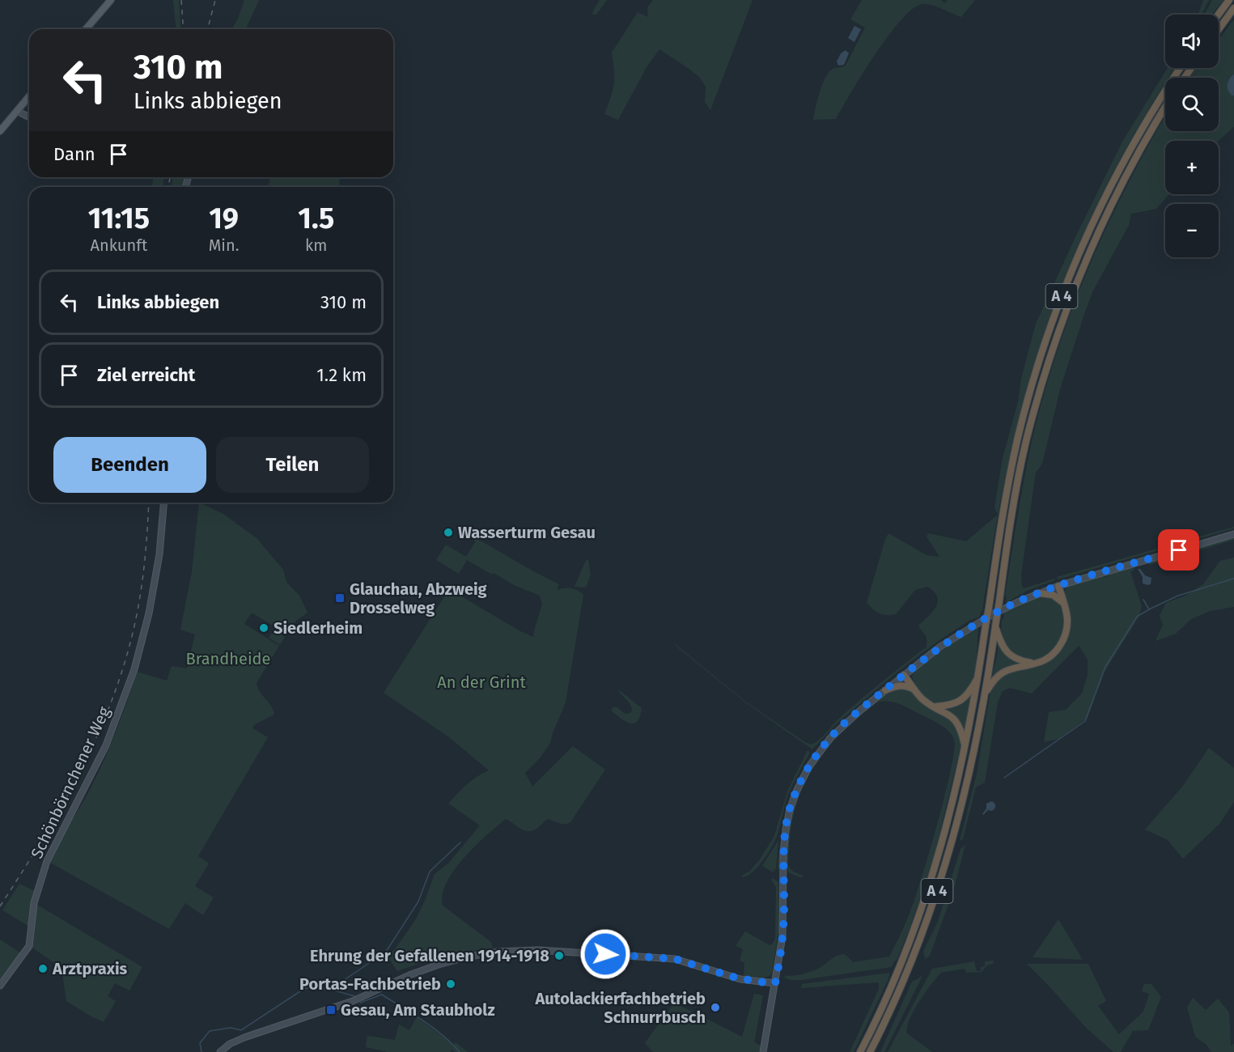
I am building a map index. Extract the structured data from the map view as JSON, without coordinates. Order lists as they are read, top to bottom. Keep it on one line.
{"streets":{"highway":["A 4"],"street":["Schönbörnchener Weg"]},"parks":["Brandheide","An der Grint"],"places":{"other":["Wasserturm Gesau","Siedlerheim","Ehrung der Gefallenen 1914-1918","Arztpraxis","Portas-Fachbetrieb","Autolackierfachbetrieb Schnurrbusch"],"transit":["Glauchau, Abzweig Drosselweg","Gesau, Am Staubholz"]},"page":{"map_buttons":["+","−"],"turn":["310 m","Links abbiegen"],"then":"Dann","eta":["11:15","Ankunft","19","Min.","1.5","km"],"list":[{"name":"Links abbiegen","value":"310 m"},{"name":"Ziel erreicht","value":"1.2 km"}],"buttons":["Beenden","Teilen"]}}
